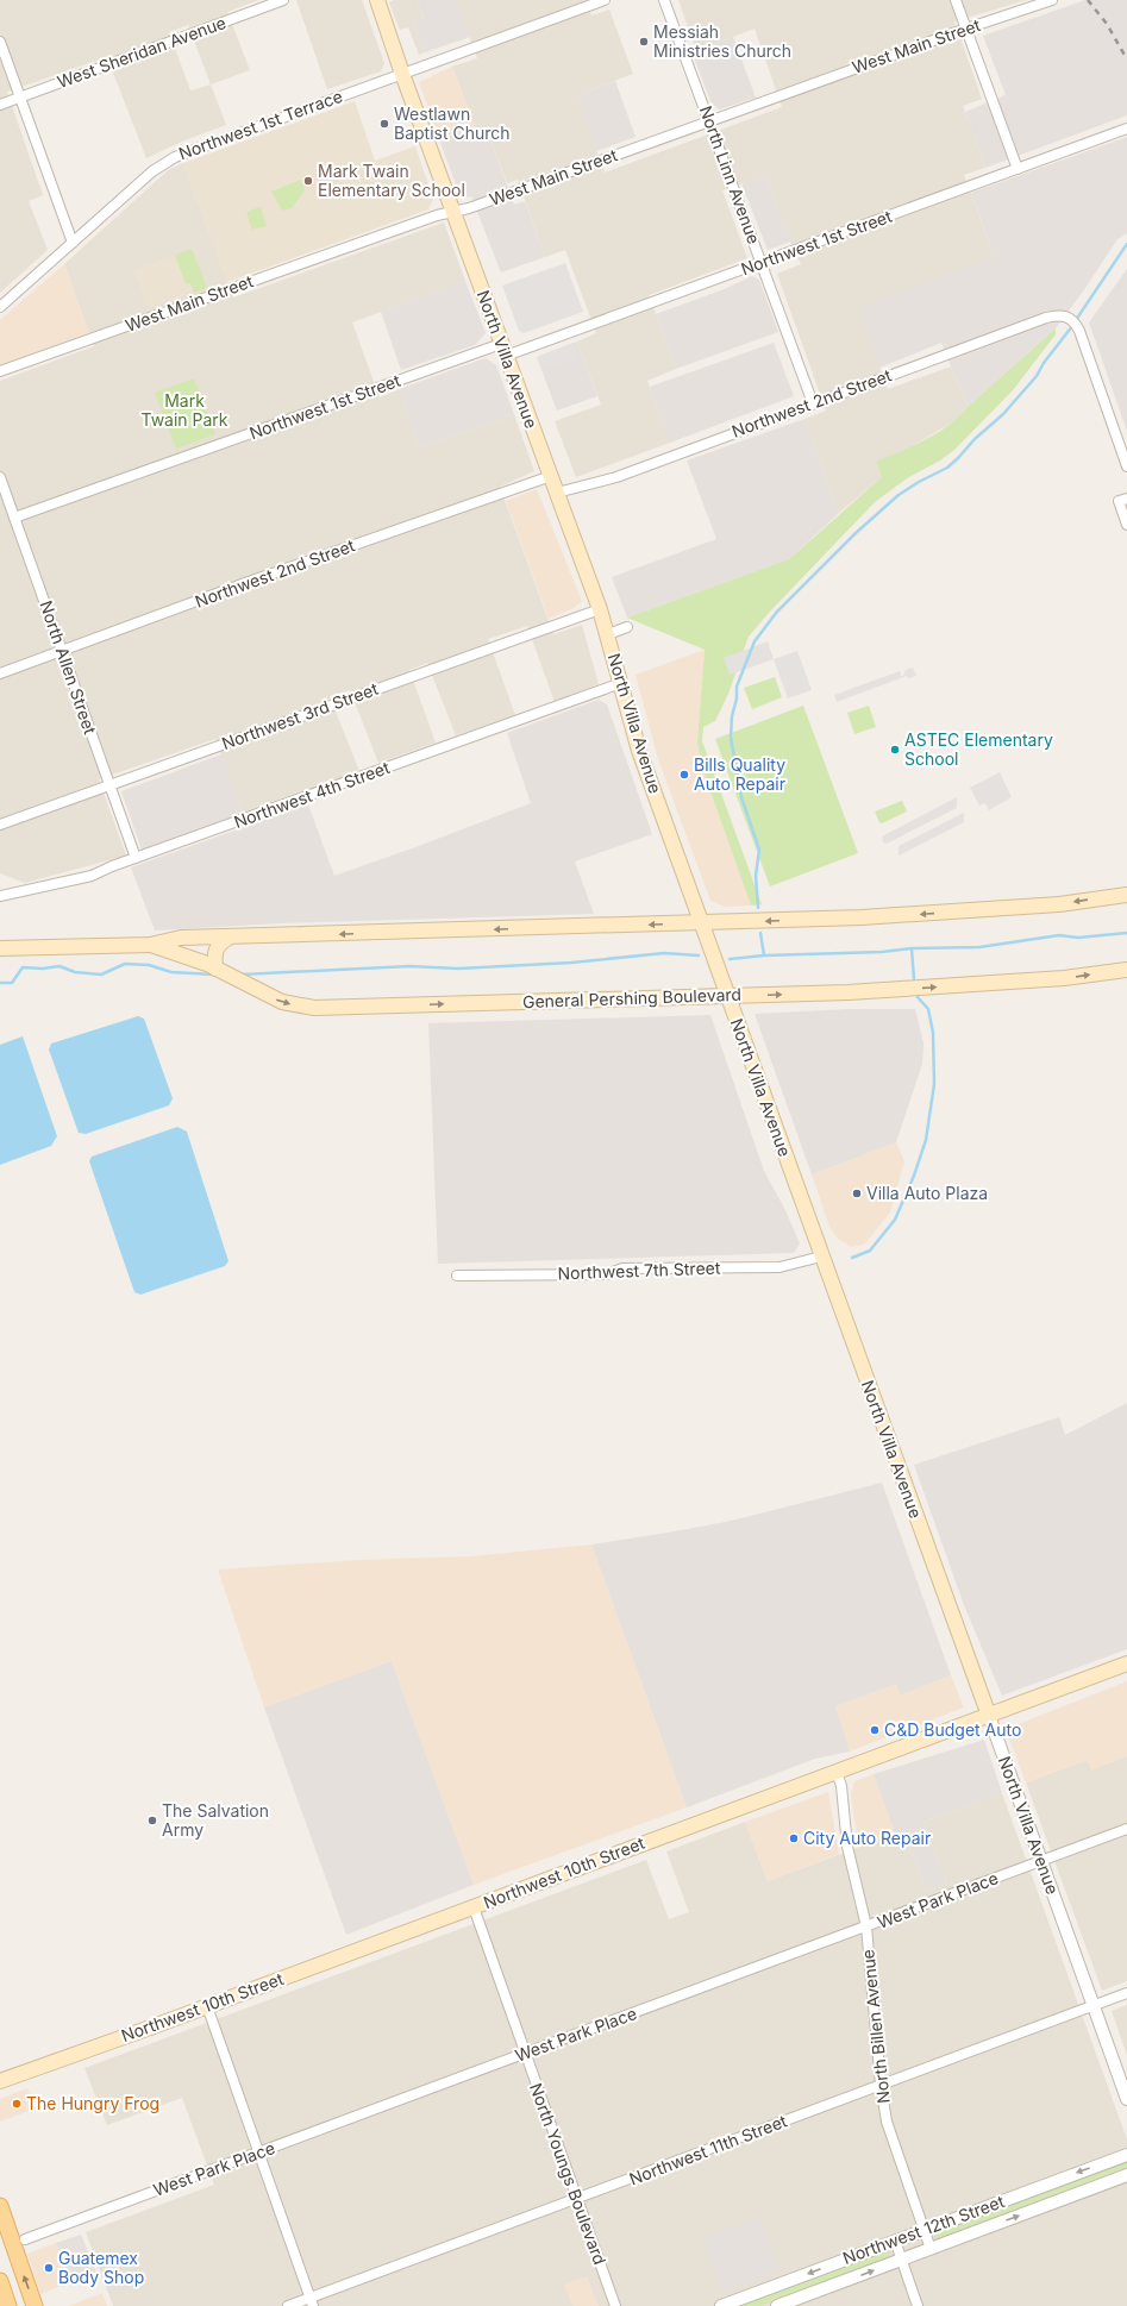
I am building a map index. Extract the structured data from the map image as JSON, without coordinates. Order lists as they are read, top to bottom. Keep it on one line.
{"streets":{"main road":["North Villa Avenue","General Pershing Boulevard","Northwest 10th Street"],"street":["West Main Street","West Sheridan Avenue","Northwest 1st Terrace","North Linn Avenue","Northwest 1st Street","Northwest 2nd Street","North Allen Street","Northwest 3rd Street","Northwest 4th Street","Northwest 7th Street","West Park Place","North Billen Avenue","Northwest 11th Street","North Youngs Boulevard","Northwest 12th Street"]},"crossings":[["West Main Street","North Linn Avenue"],["West Main Street","North Villa Avenue"],["Northwest 1st Terrace","North Villa Avenue"],["North Linn Avenue","Northwest 1st Street"],["North Linn Avenue","Northwest 2nd Street"],["Northwest 1st Street","North Villa Avenue"],["Northwest 1st Street","North Allen Street"],["North Villa Avenue","Northwest 2nd Street"],["North Villa Avenue","Northwest 3rd Street"],["North Villa Avenue","Northwest 4th Street"],["North Villa Avenue","General Pershing Boulevard"],["North Villa Avenue","Northwest 7th Street"],["North Villa Avenue","Northwest 10th Street"],["North Villa Avenue","West Park Place"],["North Villa Avenue","Northwest 11th Street"],["Northwest 2nd Street","North Allen Street"],["North Allen Street","Northwest 3rd Street"],["North Allen Street","Northwest 4th Street"],["Northwest 10th Street","North Billen Avenue"],["Northwest 10th Street","North Youngs Boulevard"],["West Park Place","North Billen Avenue"],["West Park Place","North Youngs Boulevard"],["North Billen Avenue","Northwest 11th Street"],["North Billen Avenue","Northwest 12th Street"],["Northwest 11th Street","North Youngs Boulevard"]],"parks":["Mark Twain Park"],"places":["Messiah Ministries Church","Westlawn Baptist Church","Mark Twain Elementary School","ASTEC Elementary School","Bills Quality Auto Repair","Villa Auto Plaza","C&D Budget Auto","The Salvation Army","City Auto Repair","The Hungry Frog","Guatemex Body Shop"]}
